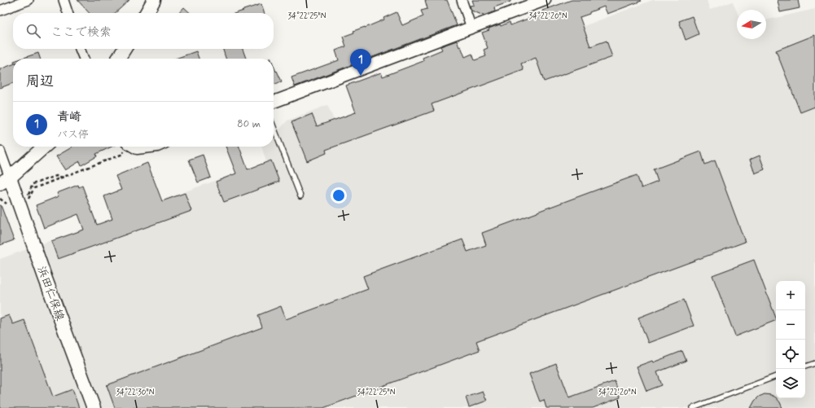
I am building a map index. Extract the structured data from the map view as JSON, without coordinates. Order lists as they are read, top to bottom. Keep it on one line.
{"streets":{"main road":["浜田仁保線"]},"north":"left","page":{"search":"ここで検索","pins":"1","heading":"周辺","list":[{"mark":"1","name":"青崎","note":"バス停","value":"80 m"}],"map_buttons":["+","−"]},"coordinates":["34°22'25\"N","34°22'20\"N","34°22'30\"N"]}
